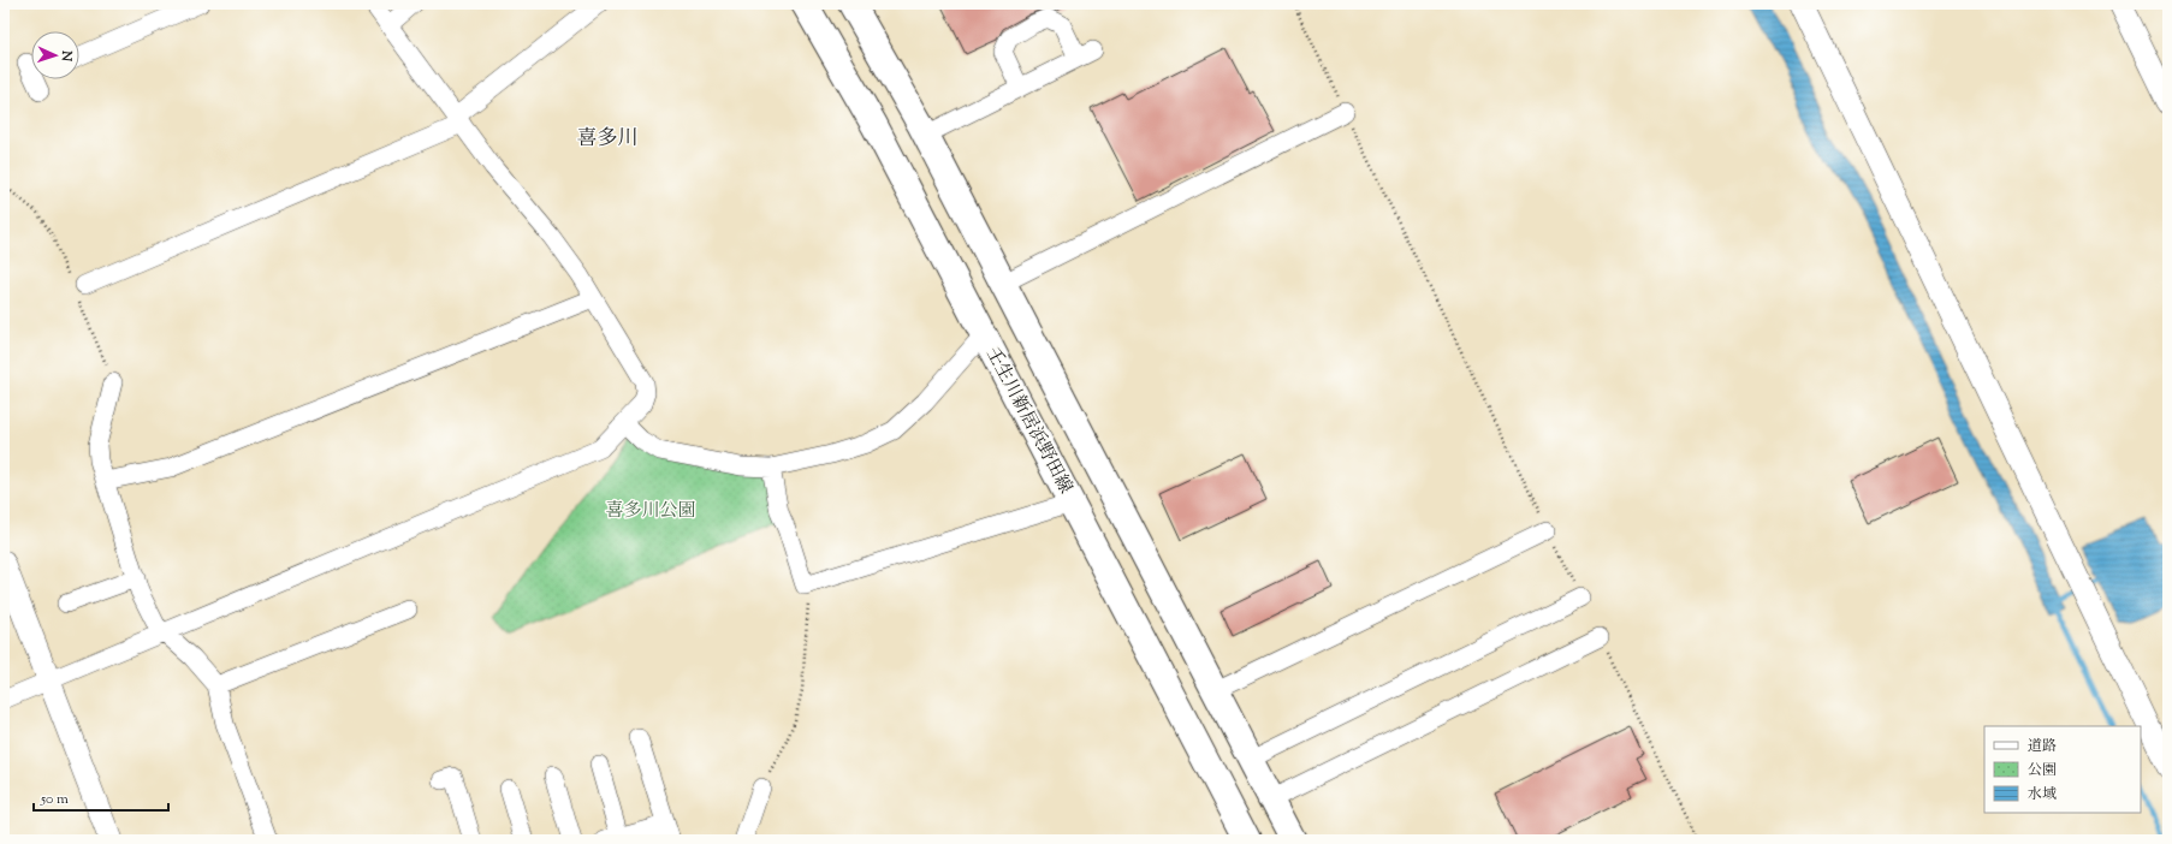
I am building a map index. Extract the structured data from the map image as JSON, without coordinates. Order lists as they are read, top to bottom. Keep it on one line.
{"streets":{"main road":["壬生川新居浜野田線"]},"districts":["喜多川"],"parks":["喜多川公園"],"legend":["道路","公園","水域"],"scale_bar":"50 m","north":"right"}
